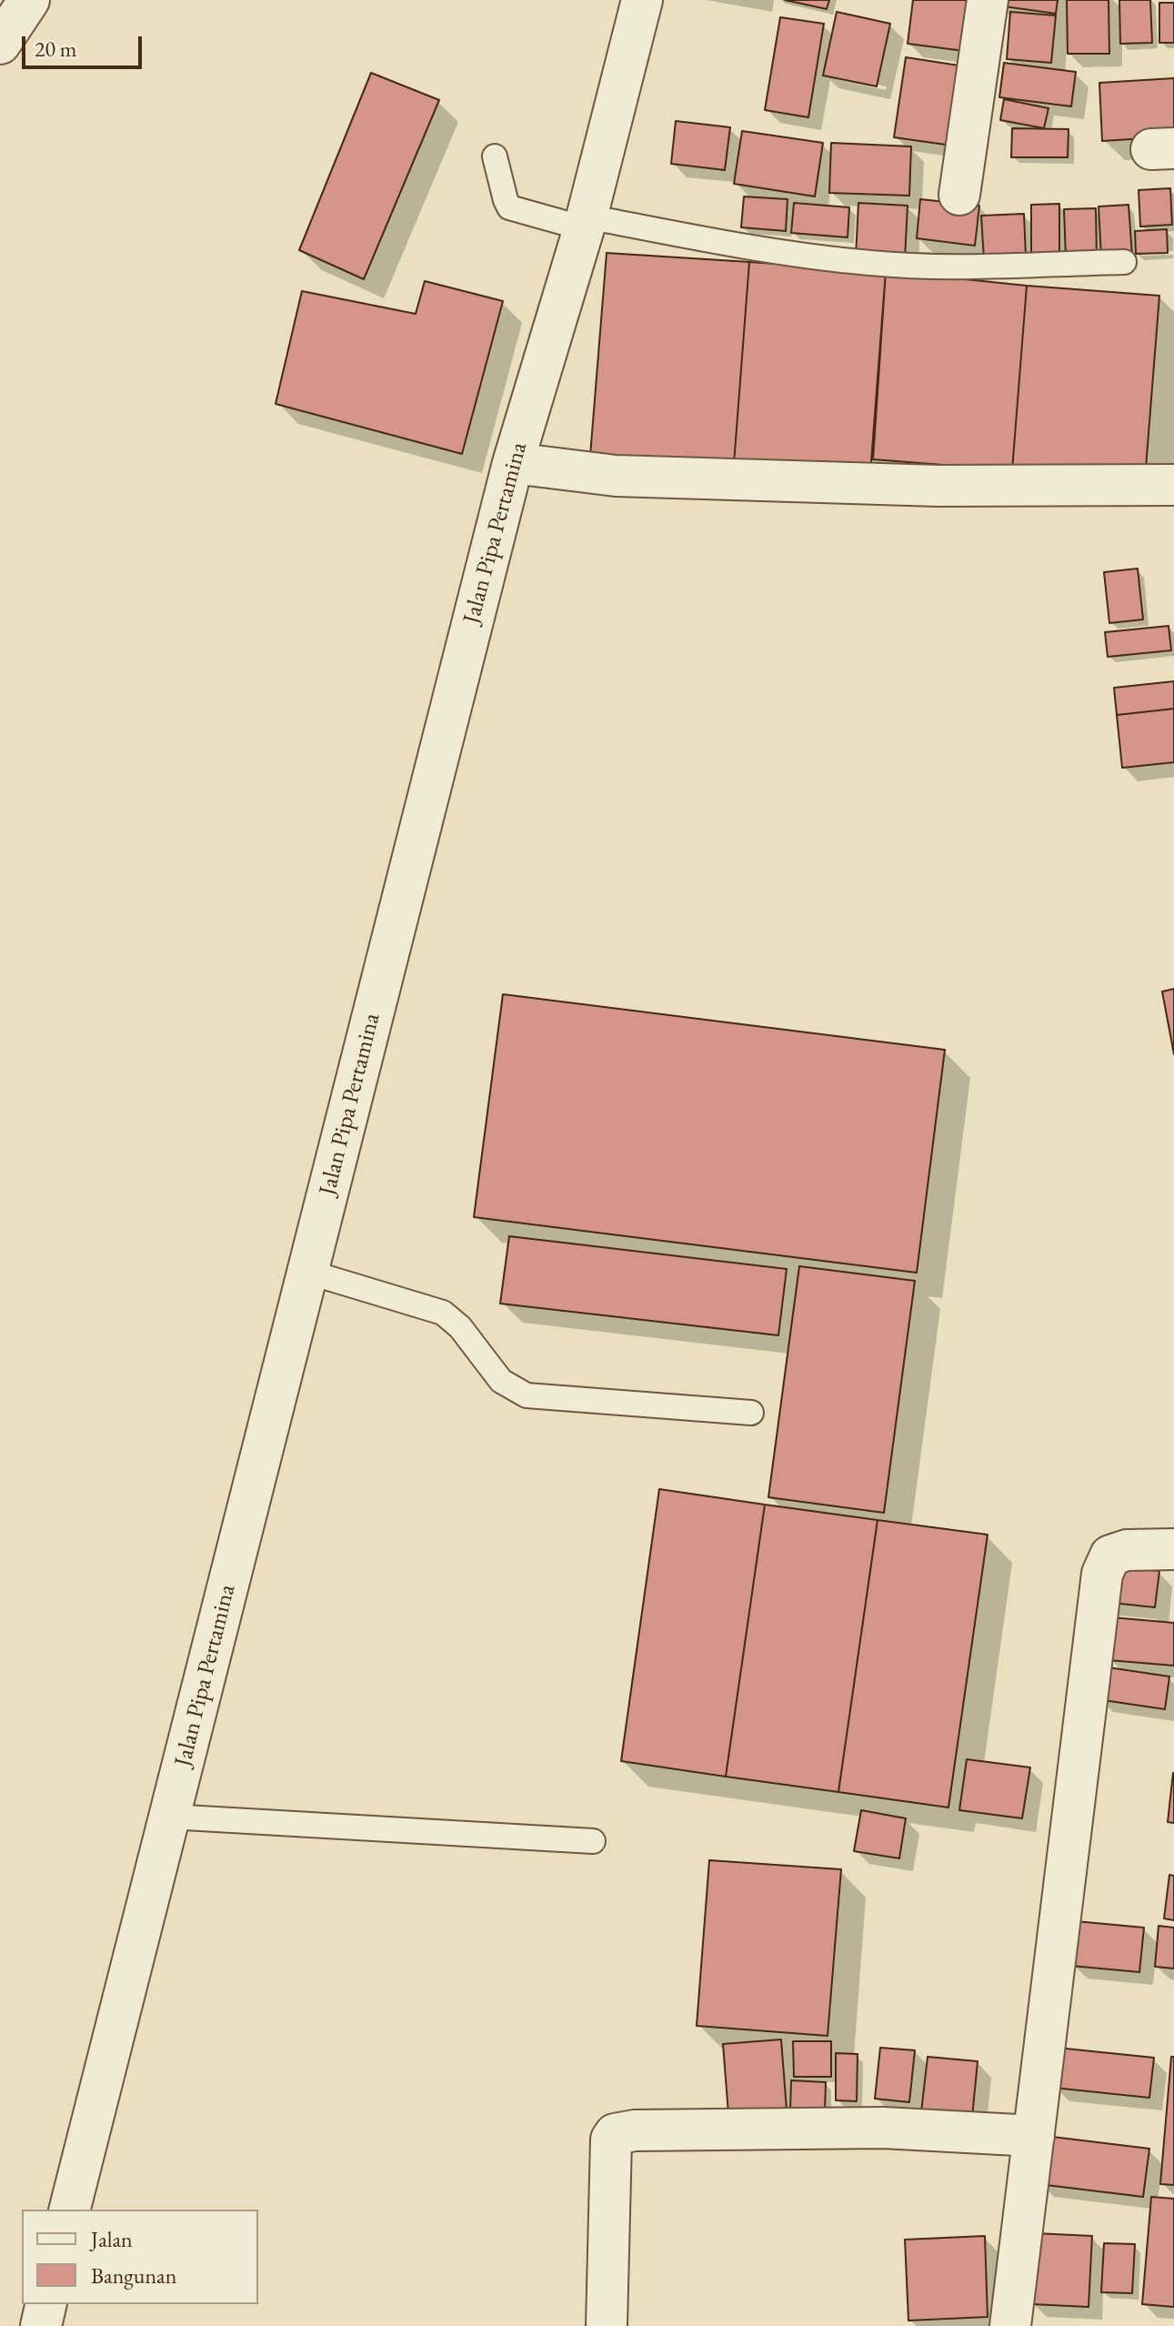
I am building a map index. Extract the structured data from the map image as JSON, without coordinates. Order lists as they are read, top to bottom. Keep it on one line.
{"streets":{"street":["Jalan Pipa Pertamina"]},"legend":["Jalan","Bangunan"],"scale_bar":"20 m"}
